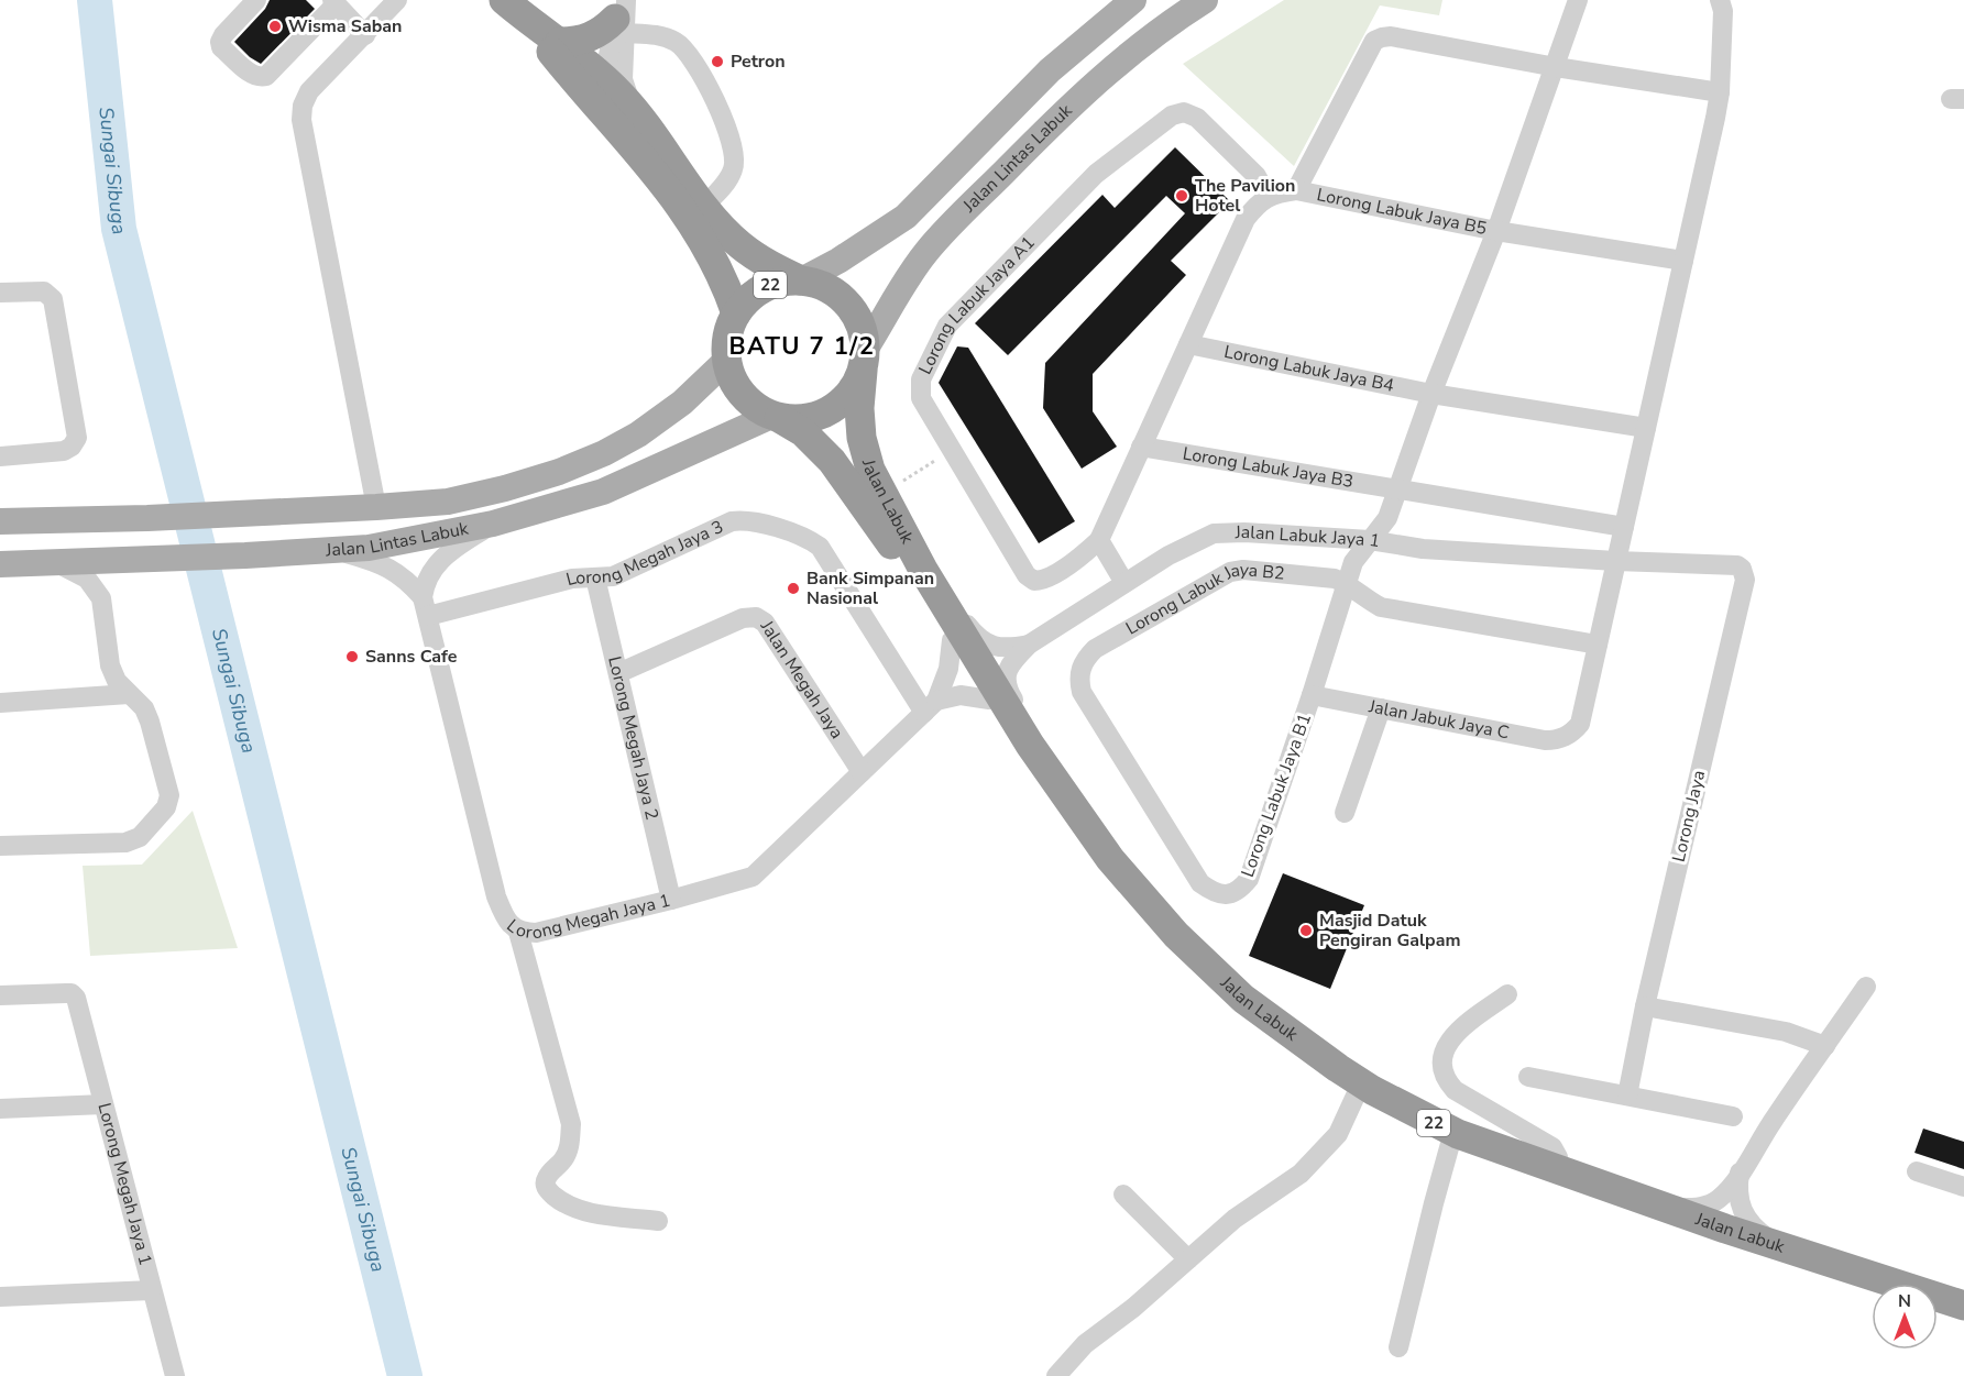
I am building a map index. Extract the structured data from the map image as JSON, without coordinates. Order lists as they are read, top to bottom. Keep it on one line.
{"streets":{"highway":["22","Jalan Labuk"],"main road":["Jalan Lintas Labuk"],"street":["Lorong Labuk Jaya B5","Lorong Labuk Jaya A1","Lorong Labuk Jaya B4","Lorong Labuk Jaya B3","Jalan Labuk Jaya 1","Lorong Megah Jaya 3","Lorong Labuk Jaya B2","Jalan Megah Jaya","Jalan Jabuk Jaya C","Lorong Megah Jaya 2","Lorong Labuk Jaya B1","Lorong Jaya","Lorong Megah Jaya 1"]},"crossings":[["Jalan Lintas Labuk","22"],["Jalan Lintas Labuk","Jalan Labuk"],["Lorong Labuk Jaya B5","Lorong Labuk Jaya A1"],["Lorong Labuk Jaya B5","Lorong Labuk Jaya B1"],["22","Jalan Labuk"],["Lorong Labuk Jaya B4","Lorong Labuk Jaya B1"],["Lorong Labuk Jaya B3","Lorong Labuk Jaya B1"],["Jalan Labuk","Lorong Megah Jaya 1"],["Jalan Labuk Jaya 1","Lorong Labuk Jaya B1"],["Jalan Labuk Jaya 1","Lorong Jaya"],["Lorong Megah Jaya 3","Lorong Megah Jaya 2"],["Lorong Megah Jaya 3","Lorong Megah Jaya 1"],["Lorong Labuk Jaya B2","Jalan Jabuk Jaya C"],["Lorong Labuk Jaya B2","Lorong Labuk Jaya B1"],["Jalan Megah Jaya","Lorong Megah Jaya 2"],["Jalan Megah Jaya","Lorong Megah Jaya 1"],["Jalan Jabuk Jaya C","Lorong Labuk Jaya B1"],["Lorong Megah Jaya 2","Lorong Megah Jaya 1"]],"districts":["BATU 7 1/2"],"water":["Sungai Sibuga"],"places":["Wisma Saban","Petron","The Pavilion Hotel","Bank Simpanan Nasional","Sanns Cafe","Masjid Datuk Pengiran Galpam"],"north":"top"}
